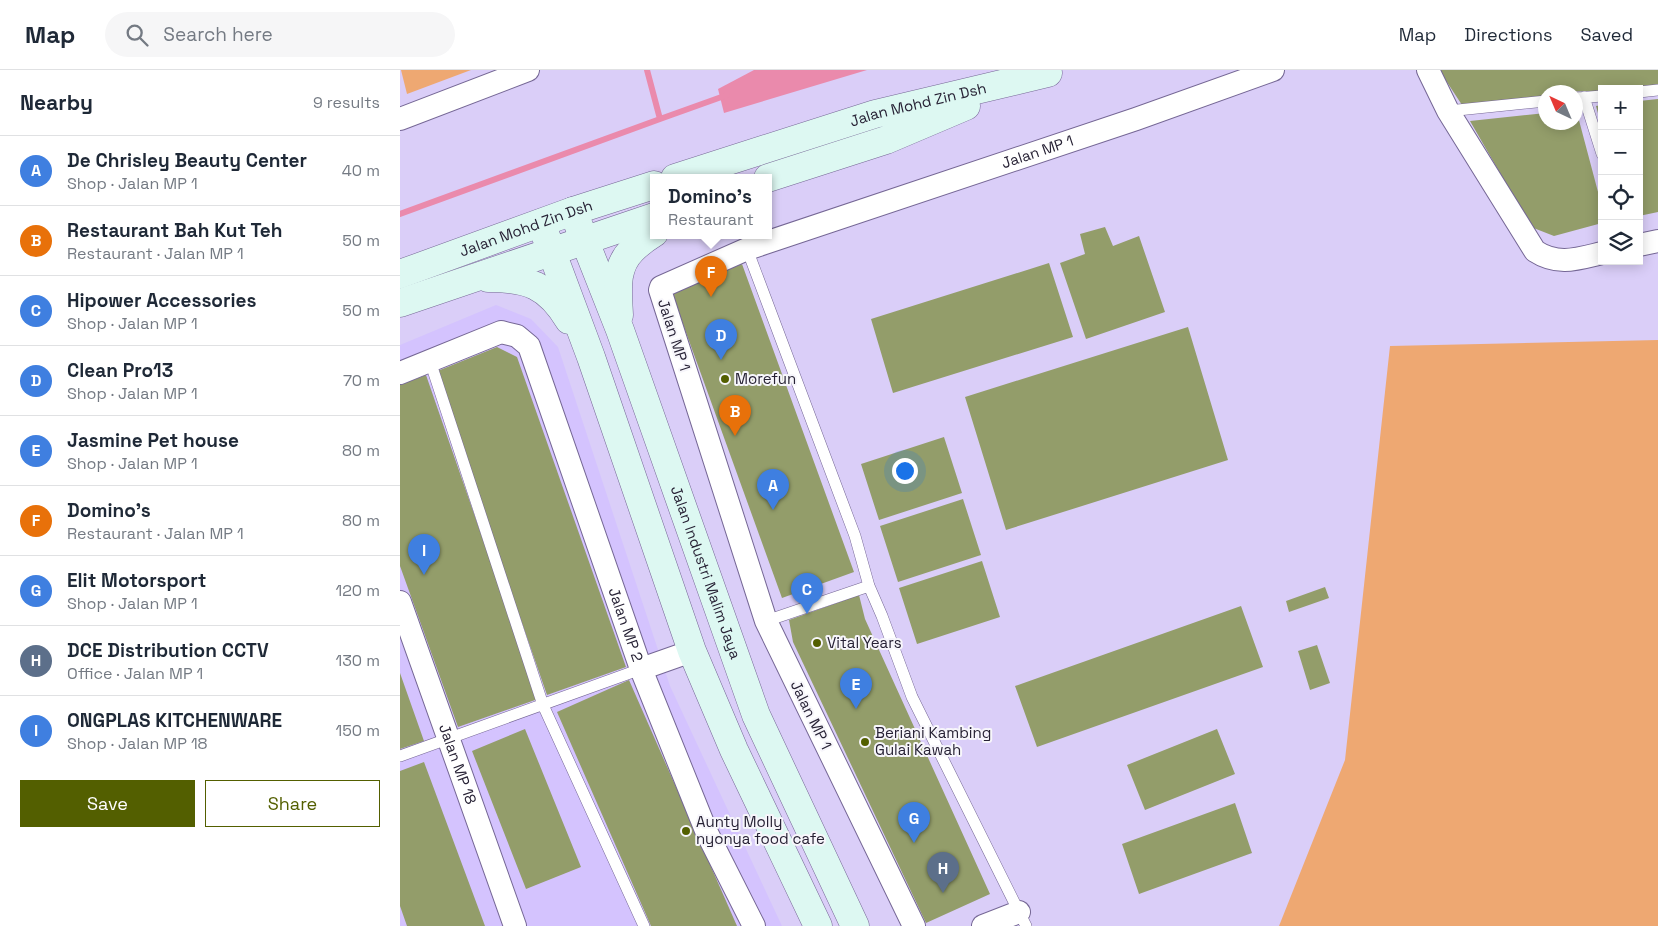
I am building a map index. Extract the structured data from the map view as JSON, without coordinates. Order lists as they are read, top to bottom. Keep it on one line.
{"streets":{"main road":["Jalan Mohd Zin Dsh","Jalan Industri Malim Jaya"],"street":["Jalan MP 1","Jalan MP 2","Jalan MP 18"]},"crossings":[["Jalan Mohd Zin Dsh","Jalan Industri Malim Jaya"]],"places":["Morefun","Vital Years","Beriani Kambing Gulai Kawah","Aunty Molly nyonya food cafe"],"north":"top left","page":{"header":"Map","search":"Search here","nav":["Map","Directions","Saved"],"heading":["Nearby","9 results"],"map_buttons":["+","−"],"list":[{"mark":"A","name":"De Chrisley Beauty Center","note":"Shop · Jalan MP 1","value":"40 m"},{"mark":"B","name":"Restaurant Bah Kut Teh","note":"Restaurant · Jalan MP 1","value":"50 m"},{"mark":"C","name":"Hipower Accessories","note":"Shop · Jalan MP 1","value":"50 m"},{"mark":"D","name":"Clean Pro13","note":"Shop · Jalan MP 1","value":"70 m"},{"mark":"E","name":"Jasmine Pet house","note":"Shop · Jalan MP 1","value":"80 m"},{"mark":"F","name":"Domino's","note":"Restaurant · Jalan MP 1","value":"80 m"},{"mark":"G","name":"Elit Motorsport","note":"Shop · Jalan MP 1","value":"120 m"},{"mark":"H","name":"DCE Distribution CCTV","note":"Office · Jalan MP 1","value":"130 m"},{"mark":"I","name":"ONGPLAS KITCHENWARE","note":"Shop · Jalan MP 18","value":"150 m"}],"popup":["Domino's","Restaurant"],"pins":["F","D","B","A","I","C","E","G","H"],"buttons":["Save","Share"]}}
